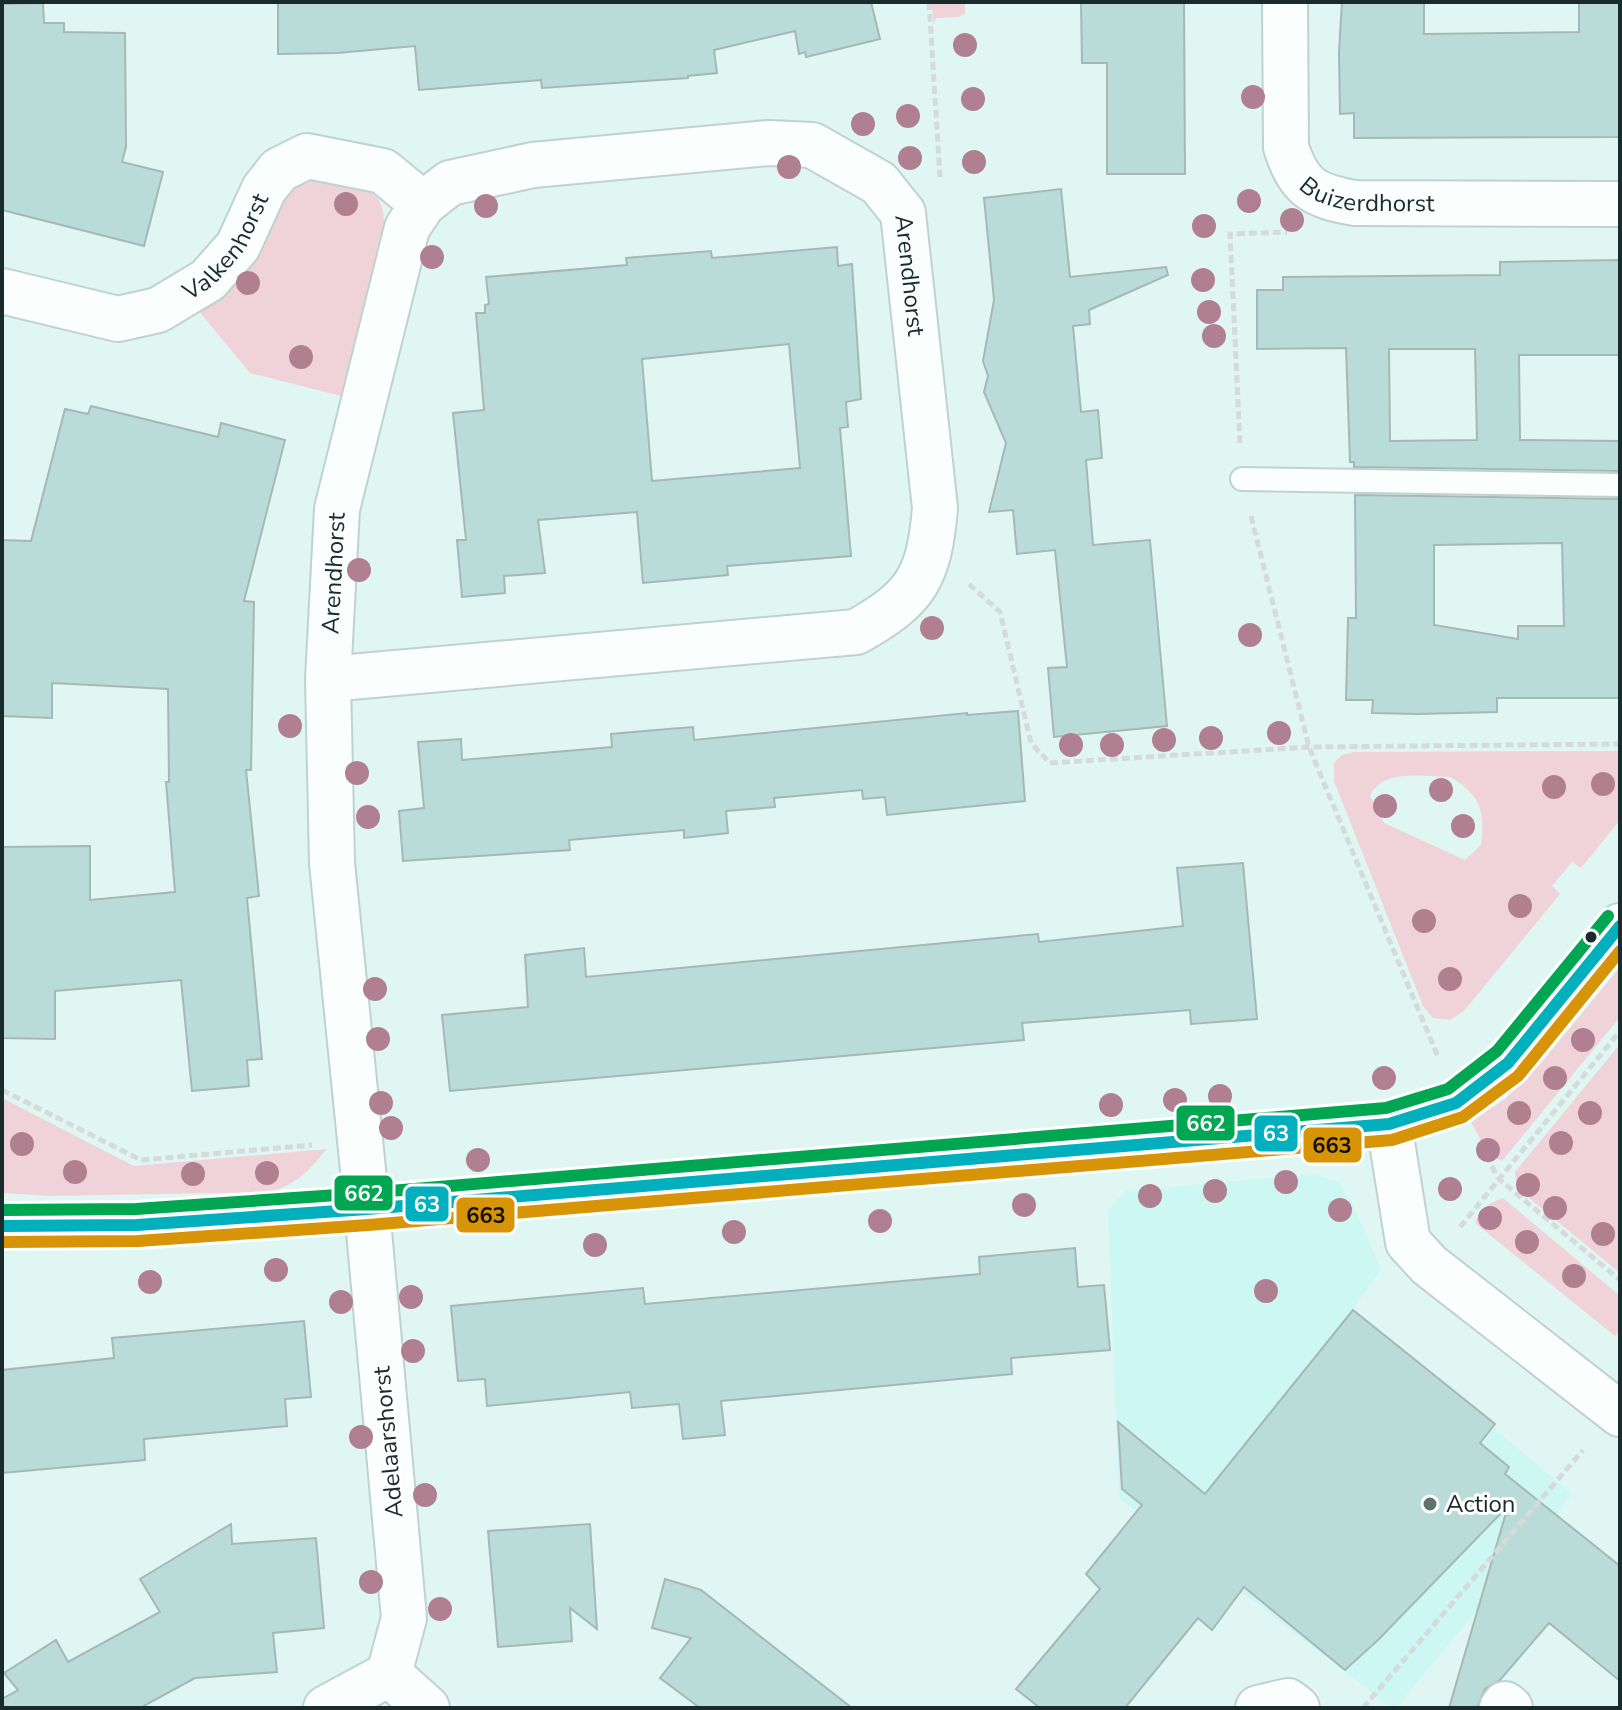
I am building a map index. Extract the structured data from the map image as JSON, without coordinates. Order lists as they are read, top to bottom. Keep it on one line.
{"streets":{"street":["Buizerdhorst","Valkenhorst","Arendhorst","Adelaarshorst"]},"crossings":[["Valkenhorst","Arendhorst"],["Arendhorst","Adelaarshorst"]],"places":["Action"],"lines":["transit line 662","transit line 63","transit line 663"]}
